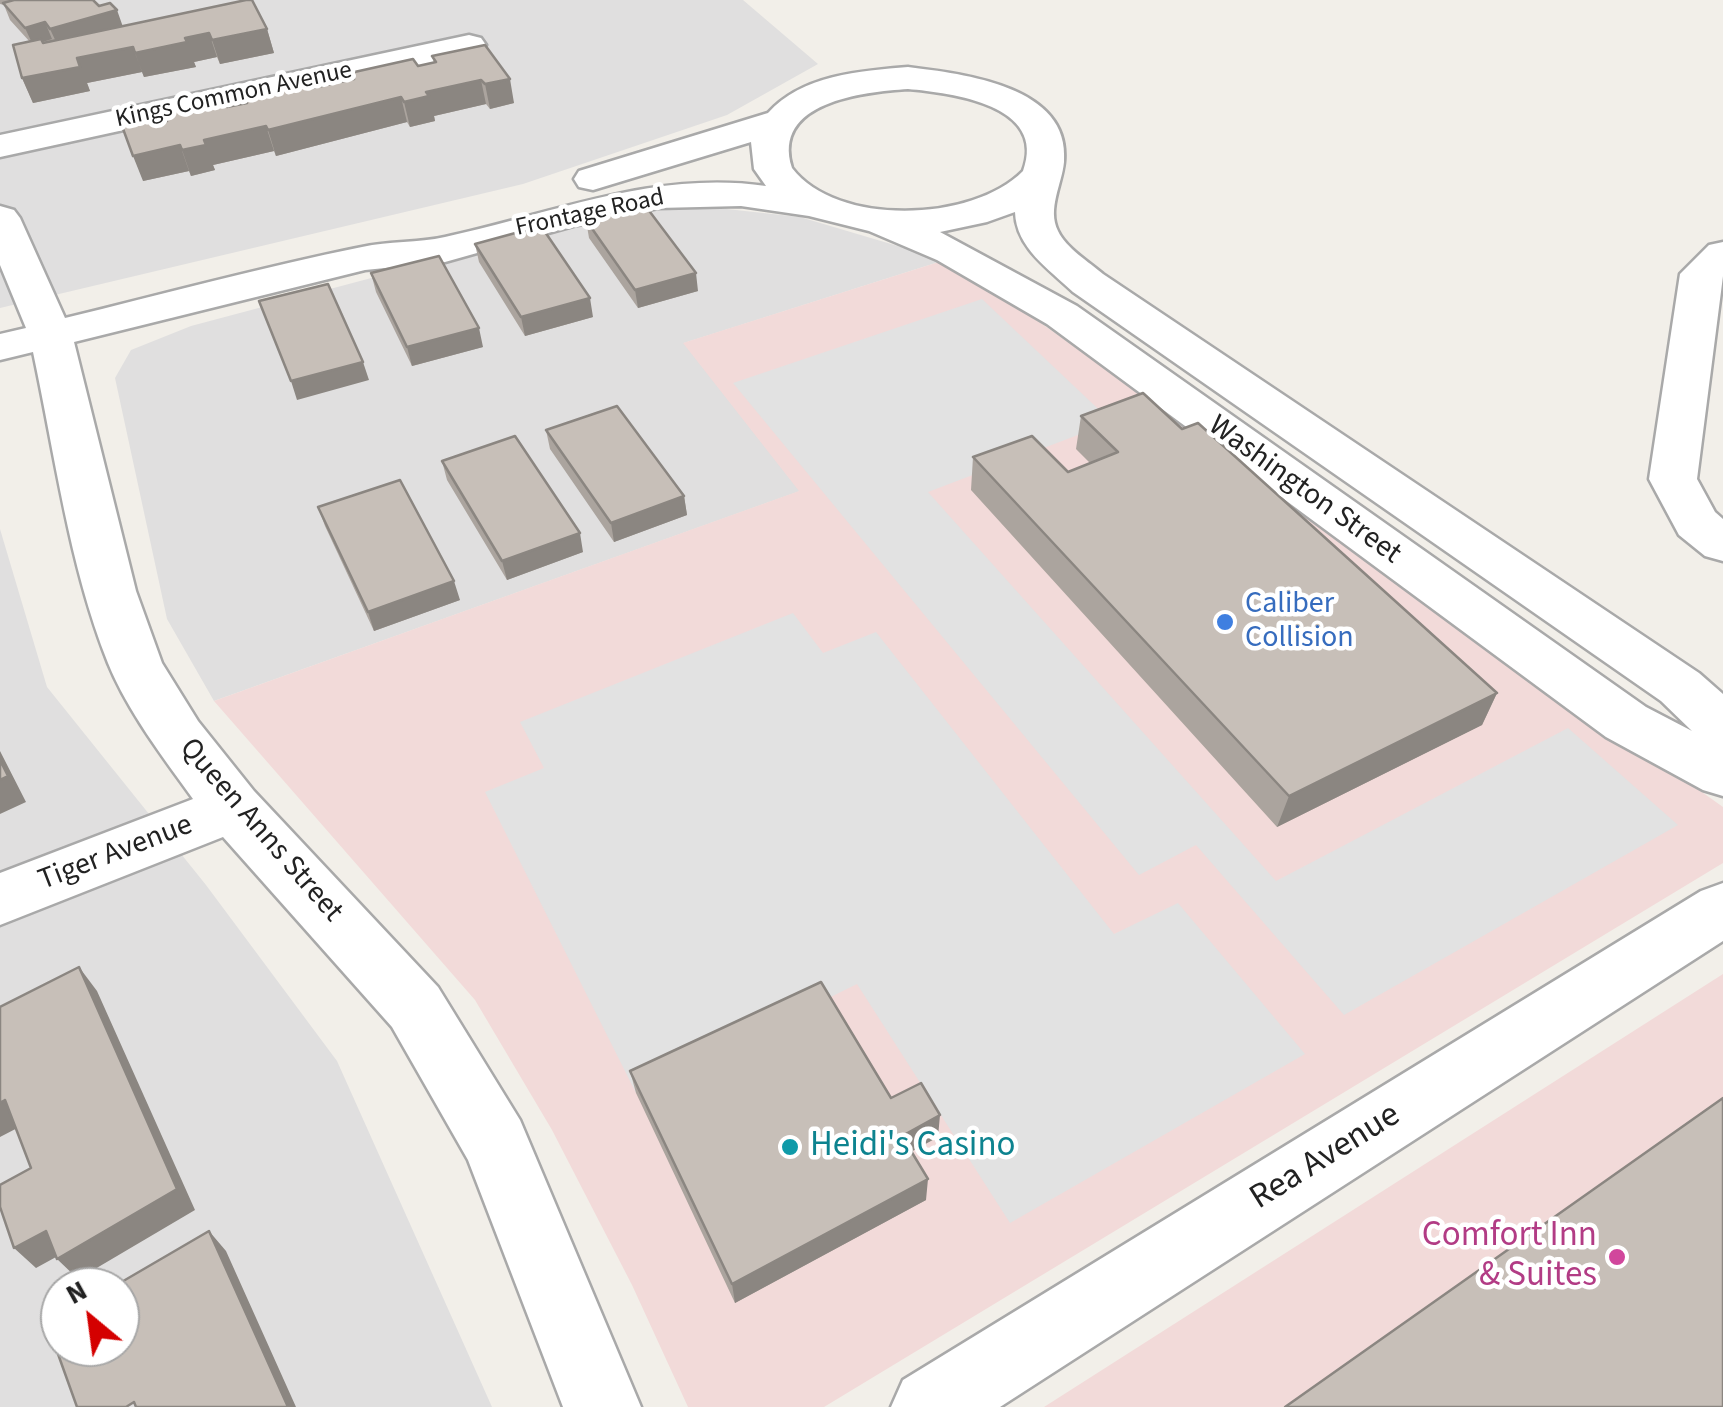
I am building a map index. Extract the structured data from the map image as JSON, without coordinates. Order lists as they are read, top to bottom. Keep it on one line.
{"streets":{"street":["Kings Common Avenue","Frontage Road","Washington Street","Queen Anns Street","Tiger Avenue","Rea Avenue"]},"crossings":[["Frontage Road","Washington Street"],["Frontage Road","Queen Anns Street"],["Queen Anns Street","Tiger Avenue"]],"places":["Caliber Collision","Heidi's Casino","Comfort Inn & Suites"],"north":"top left"}
